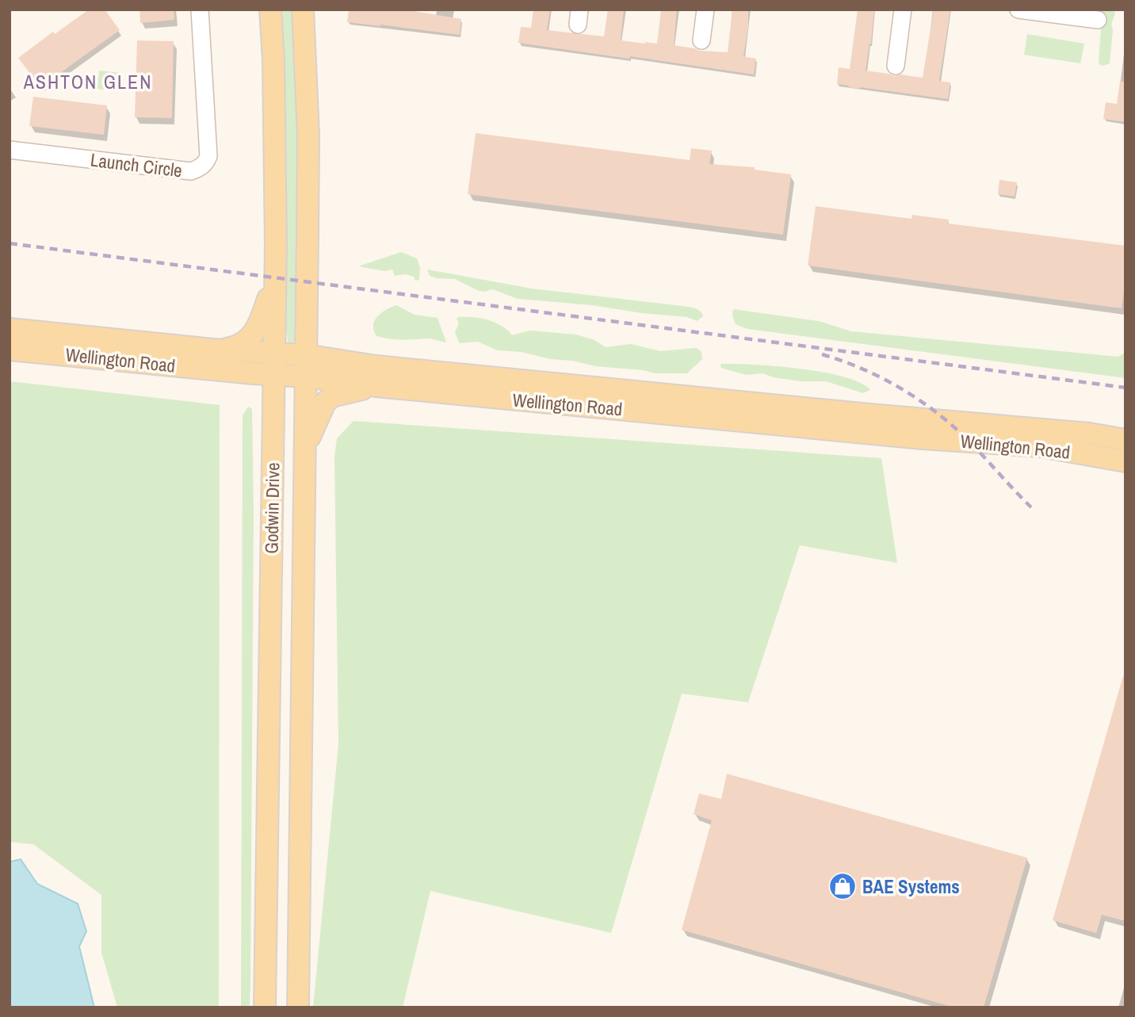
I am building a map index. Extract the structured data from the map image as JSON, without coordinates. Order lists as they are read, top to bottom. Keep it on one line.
{"streets":{"main road":["Wellington Road","Godwin Drive"],"street":["Launch Circle"]},"crossings":[["Wellington Road","Godwin Drive"]],"districts":["ASHTON GLEN"],"places":{"shop":["BAE Systems"]}}
